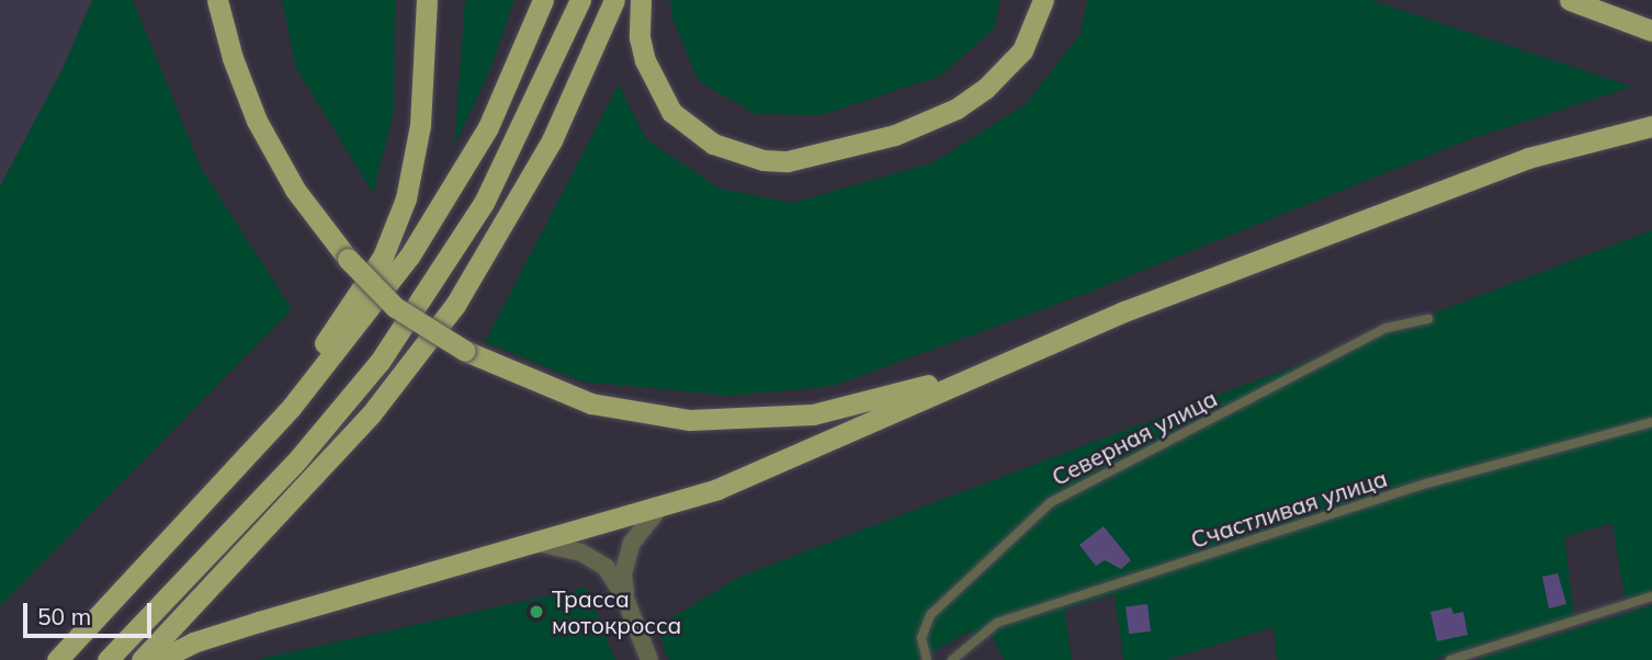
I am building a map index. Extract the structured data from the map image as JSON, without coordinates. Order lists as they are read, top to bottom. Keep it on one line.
{"streets":{"lane":["Северная улица","Счастливая улица"]},"places":["Трасса мотокросса"],"scale_bar":"50 m"}
